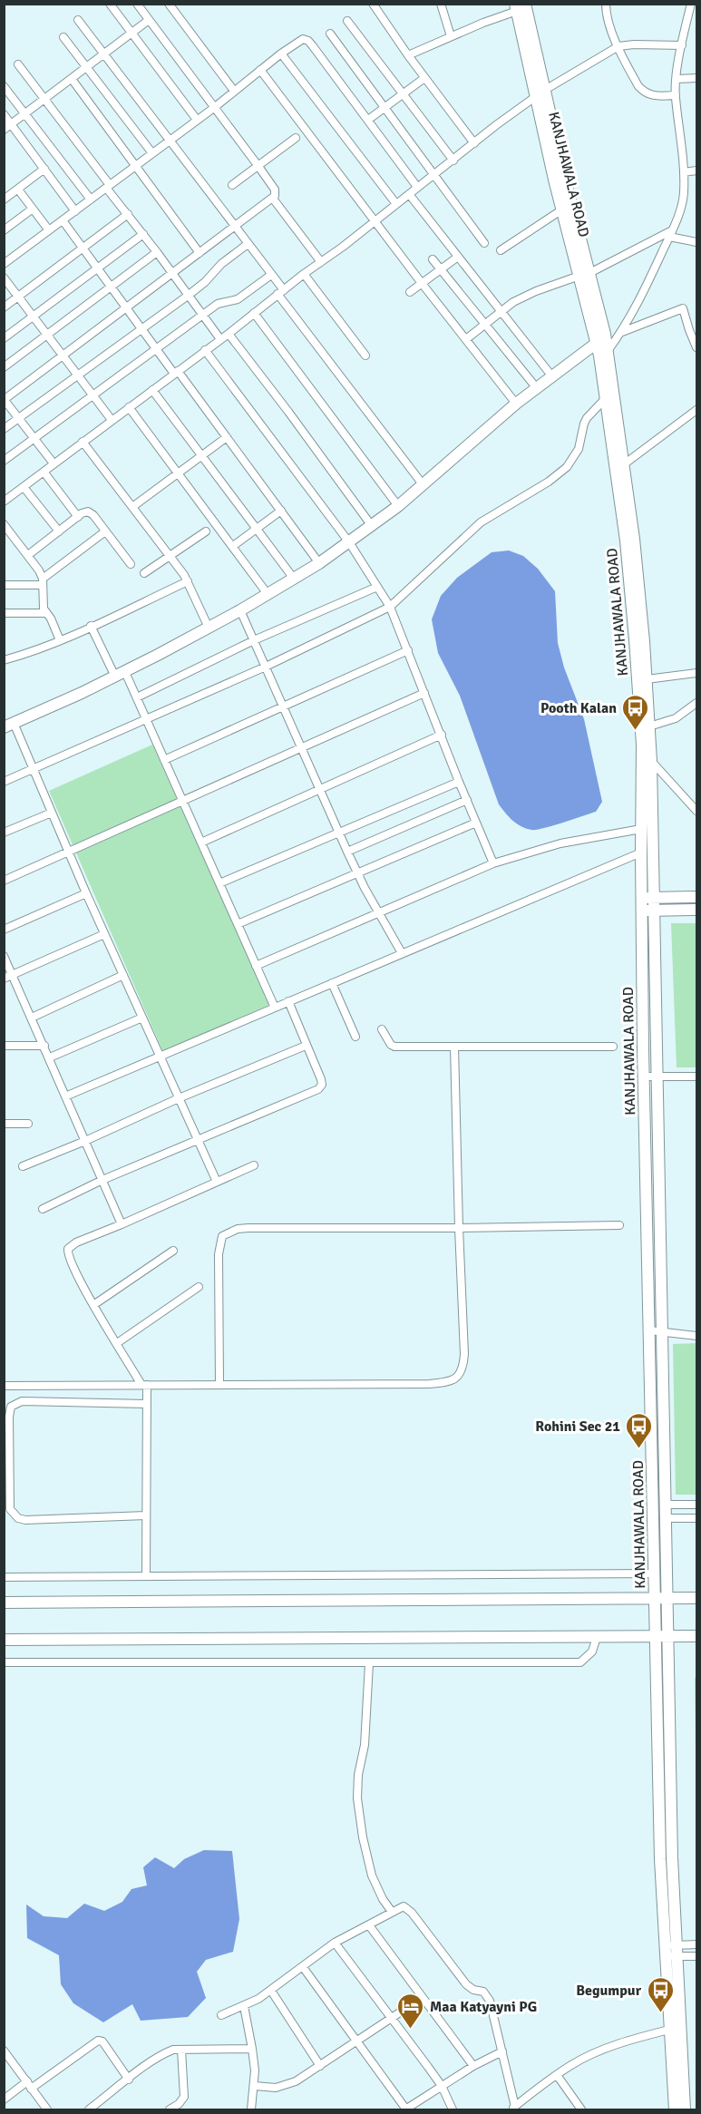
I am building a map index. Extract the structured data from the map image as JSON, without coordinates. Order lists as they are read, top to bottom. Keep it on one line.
{"streets":{"main road":["KANJHAWALA ROAD"]},"places":{"bus stop":["Pooth Kalan","Rohini Sec 21","Begumpur"],"hotel":["Maa Katyayni PG"]}}
